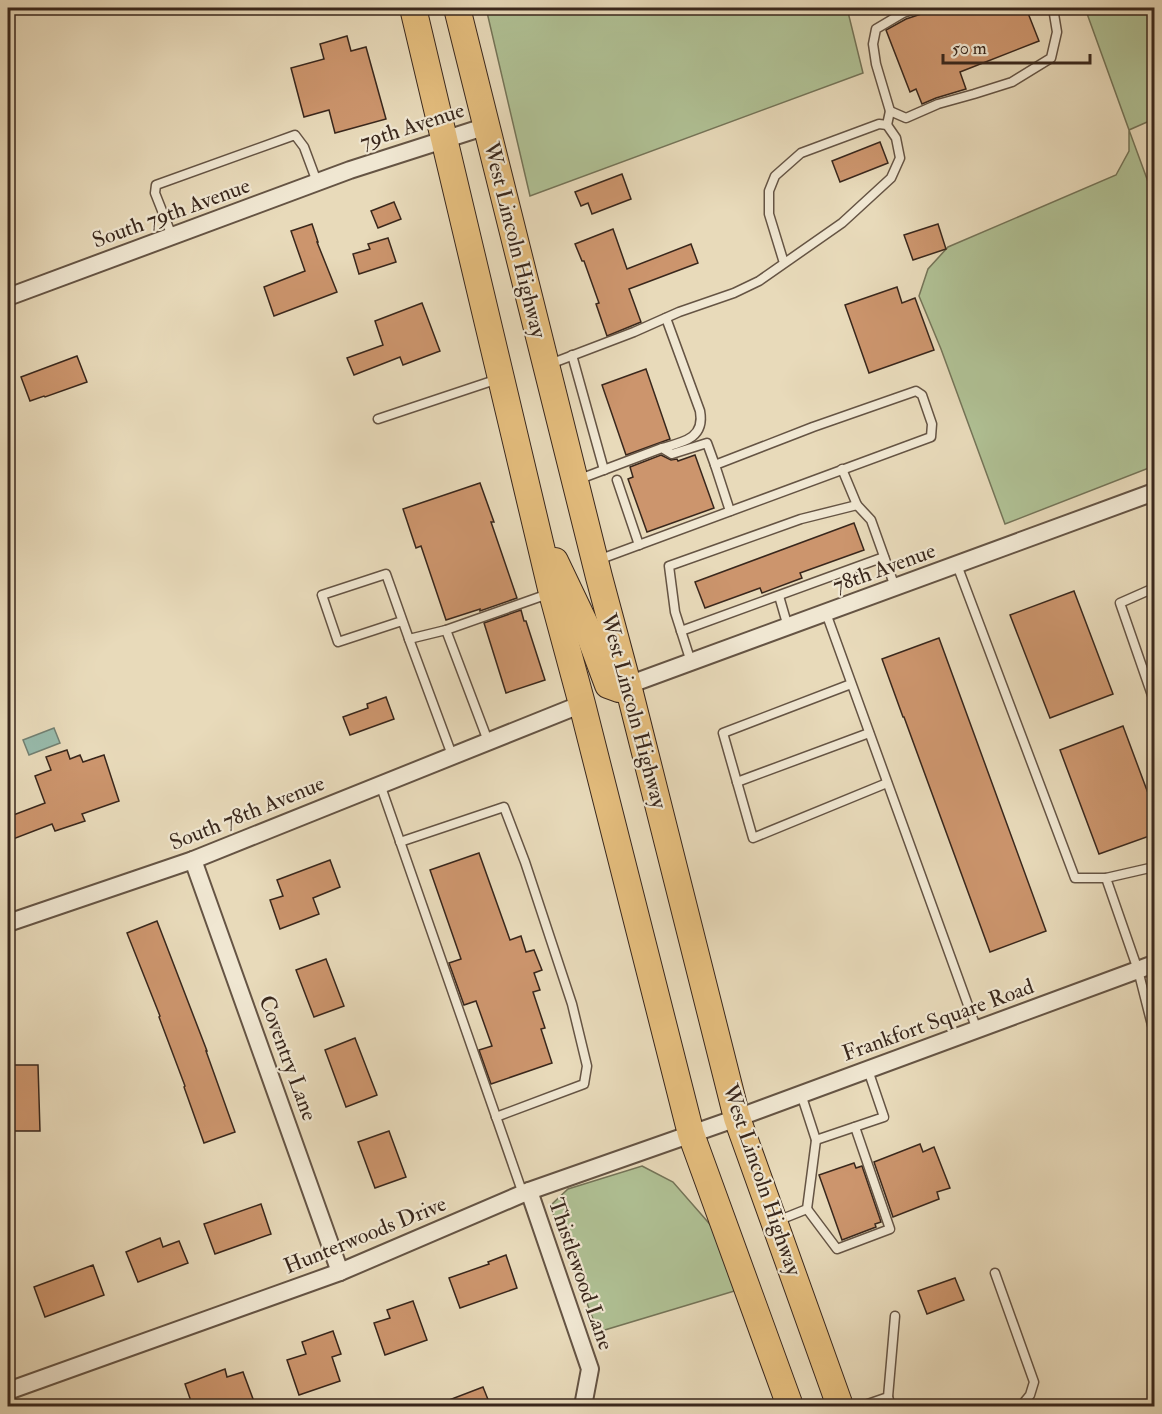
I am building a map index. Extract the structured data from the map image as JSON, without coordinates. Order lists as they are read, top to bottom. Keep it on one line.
{"streets":{"main road":["West Lincoln Highway"],"street":["79th Avenue","South 79th Avenue","78th Avenue","South 78th Avenue","Frankfort Square Road","Coventry Lane","Hunterwoods Drive","Thistlewood Lane"]},"crossings":[["79th Avenue","South 79th Avenue"],["79th Avenue","West Lincoln Highway"],["West Lincoln Highway","78th Avenue"],["West Lincoln Highway","Frankfort Square Road"],["West Lincoln Highway","Hunterwoods Drive"],["South 78th Avenue","Coventry Lane"],["Frankfort Square Road","Hunterwoods Drive"],["Coventry Lane","Hunterwoods Drive"],["Hunterwoods Drive","Thistlewood Lane"]],"scale_bar":"50 m"}
